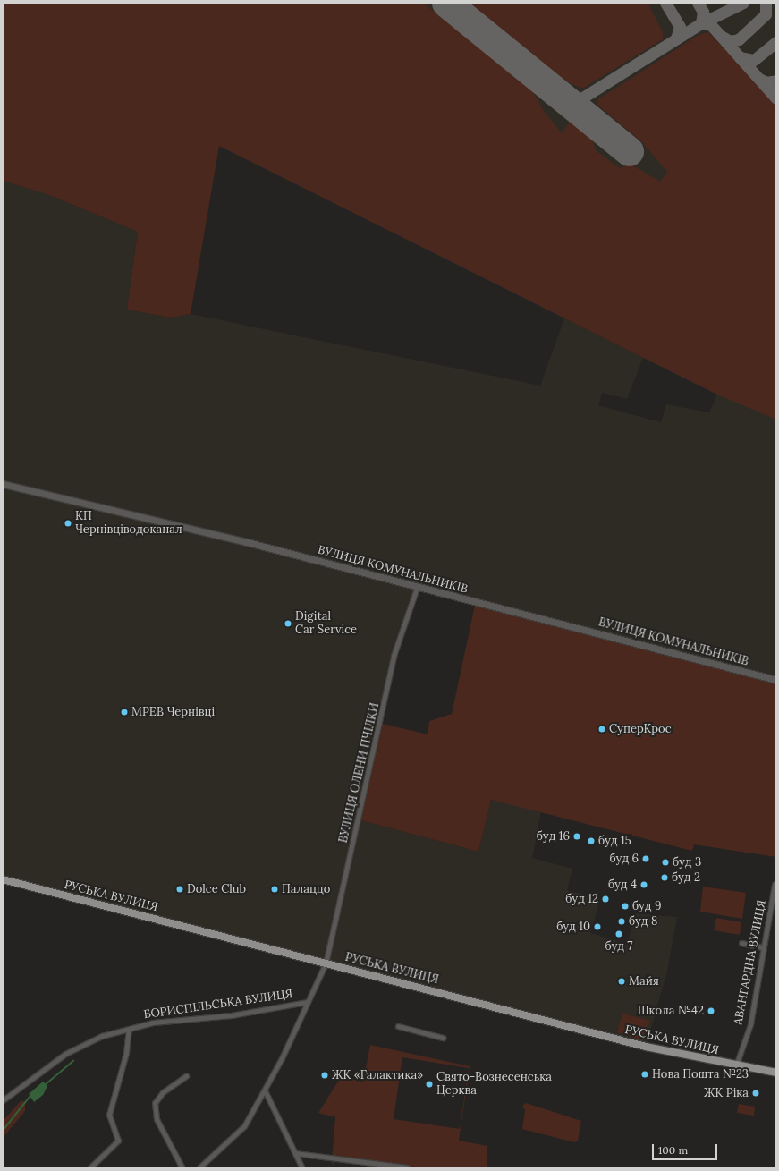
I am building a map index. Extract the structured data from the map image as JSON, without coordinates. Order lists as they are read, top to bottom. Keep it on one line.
{"streets":{"main road":["РУСЬКА ВУЛИЦЯ"],"street":["ВУЛИЦЯ КОМУНАЛЬНИКІВ","ВУЛИЦЯ ОЛЕНИ ПЧІЛКИ","АВАНГАРДНА ВУЛИЦЯ","БОРИСПІЛЬСЬКА ВУЛИЦЯ"]},"crossings":[["ВУЛИЦЯ КОМУНАЛЬНИКІВ","ВУЛИЦЯ ОЛЕНИ ПЧІЛКИ"],["ВУЛИЦЯ ОЛЕНИ ПЧІЛКИ","РУСЬКА ВУЛИЦЯ"],["ВУЛИЦЯ ОЛЕНИ ПЧІЛКИ","БОРИСПІЛЬСЬКА ВУЛИЦЯ"],["РУСЬКА ВУЛИЦЯ","АВАНГАРДНА ВУЛИЦЯ"]],"places":["КП Чернівціводоканал","Digital Car Service","МРЕВ Чернівці","СуперКрос","буд 16","буд 15","буд 6","буд 3","буд 2","буд 4","Dolce Club","Палаццо","буд 12","буд 9","буд 8","буд 10","буд 7","Майя","Школа №42","Нова Пошта №23","ЖК «Галактика»","Свято-Вознесенська Церква","ЖК Ріка"],"scale_bar":"100 m"}
